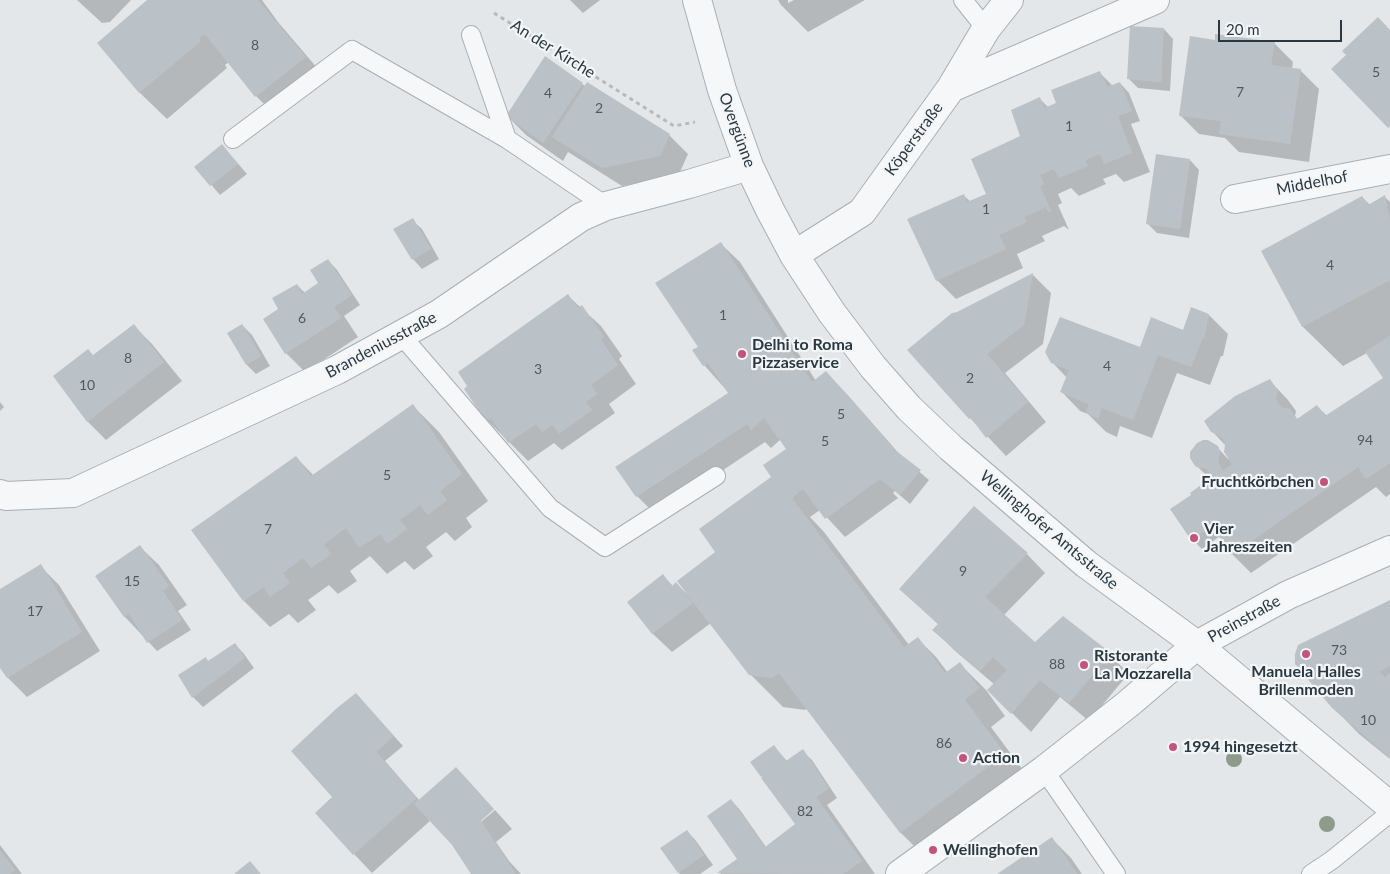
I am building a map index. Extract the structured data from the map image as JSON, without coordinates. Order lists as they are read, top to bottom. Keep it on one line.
{"streets":{"street":["Overgünne","Köperstraße","Middelhof","Brandeniusstraße","Wellinghofer Amtsstraße","Preinstraße"],"path":["An der Kirche"]},"crossings":[["Overgünne","Köperstraße"],["Overgünne","Brandeniusstraße"],["Overgünne","Wellinghofer Amtsstraße"],["Köperstraße","Wellinghofer Amtsstraße"],["Wellinghofer Amtsstraße","Preinstraße"]],"places":["Delhi to Roma Pizzaservice","Fruchtkörbchen","Vier Jahreszeiten","Manuela Halles Brillenmoden","Ristorante La Mozzarella","1994 hingesetzt","Action","Wellinghofen"],"house_numbers":["8","5","7","4","2","1","1","4","1","6","8","4","3","2","10","5","94","5","5","7","9","15","17","73","88","10","86","82"],"scale_bar":"20 m"}
